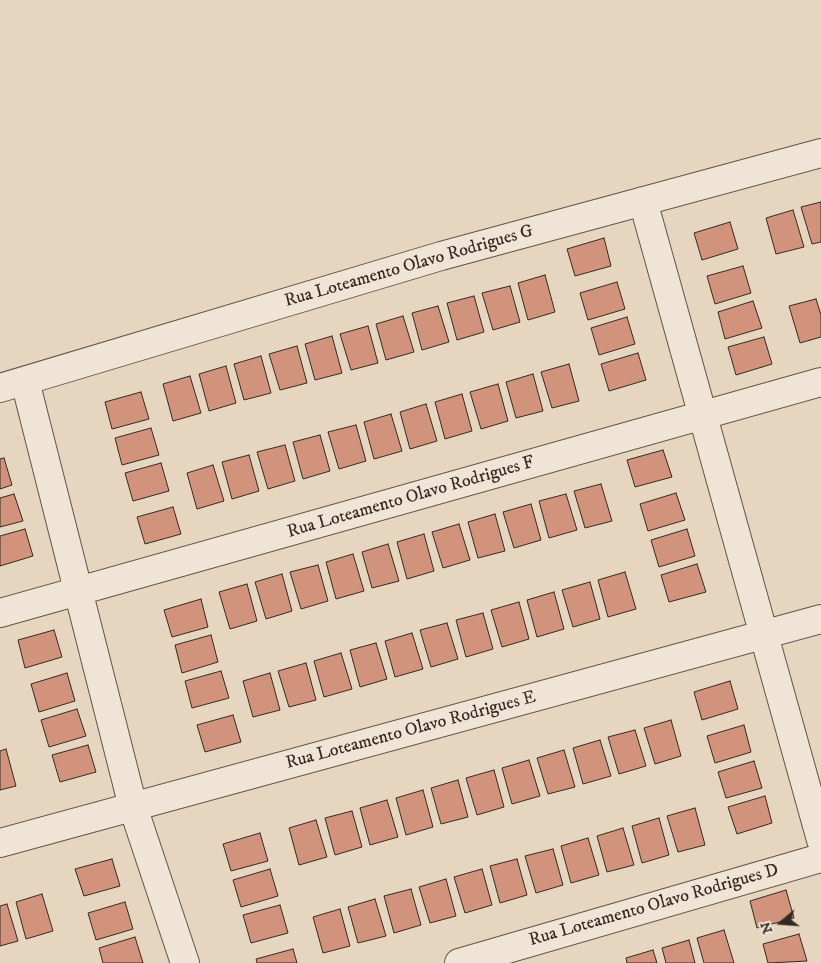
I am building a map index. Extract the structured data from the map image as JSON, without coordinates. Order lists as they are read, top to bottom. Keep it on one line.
{"streets":{"street":["Rua Loteamento Olavo Rodrigues G","Rua Loteamento Olavo Rodrigues F","Rua Loteamento Olavo Rodrigues E","Rua Loteamento Olavo Rodrigues D"]},"north":"left"}
